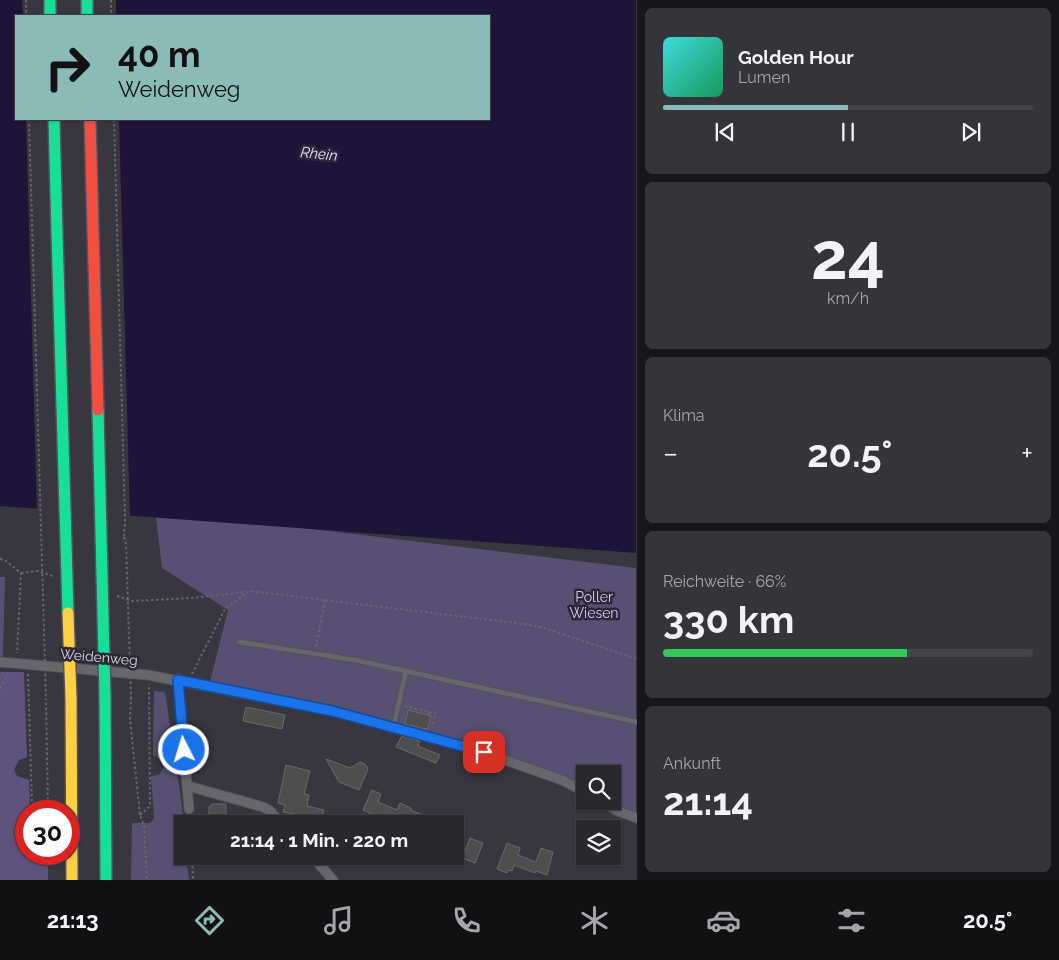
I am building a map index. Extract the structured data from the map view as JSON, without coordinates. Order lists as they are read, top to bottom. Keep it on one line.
{"streets":{"street":["Weidenweg"]},"water":["Rhein"],"parks":["Poller Wiesen"],"page":{"turn":["40 m","Weidenweg"],"song":["Golden Hour","Lumen"],"tile":[["24","km/h"],"Klima",["Reichweite · 66%","330 km"],["Ankunft","21:14"]],"heat":["−","20.5°","+"],"limit":"30","trip":"21:14 · 1 Min. · 220 m","tabs":["21:13","20.5°"]}}
